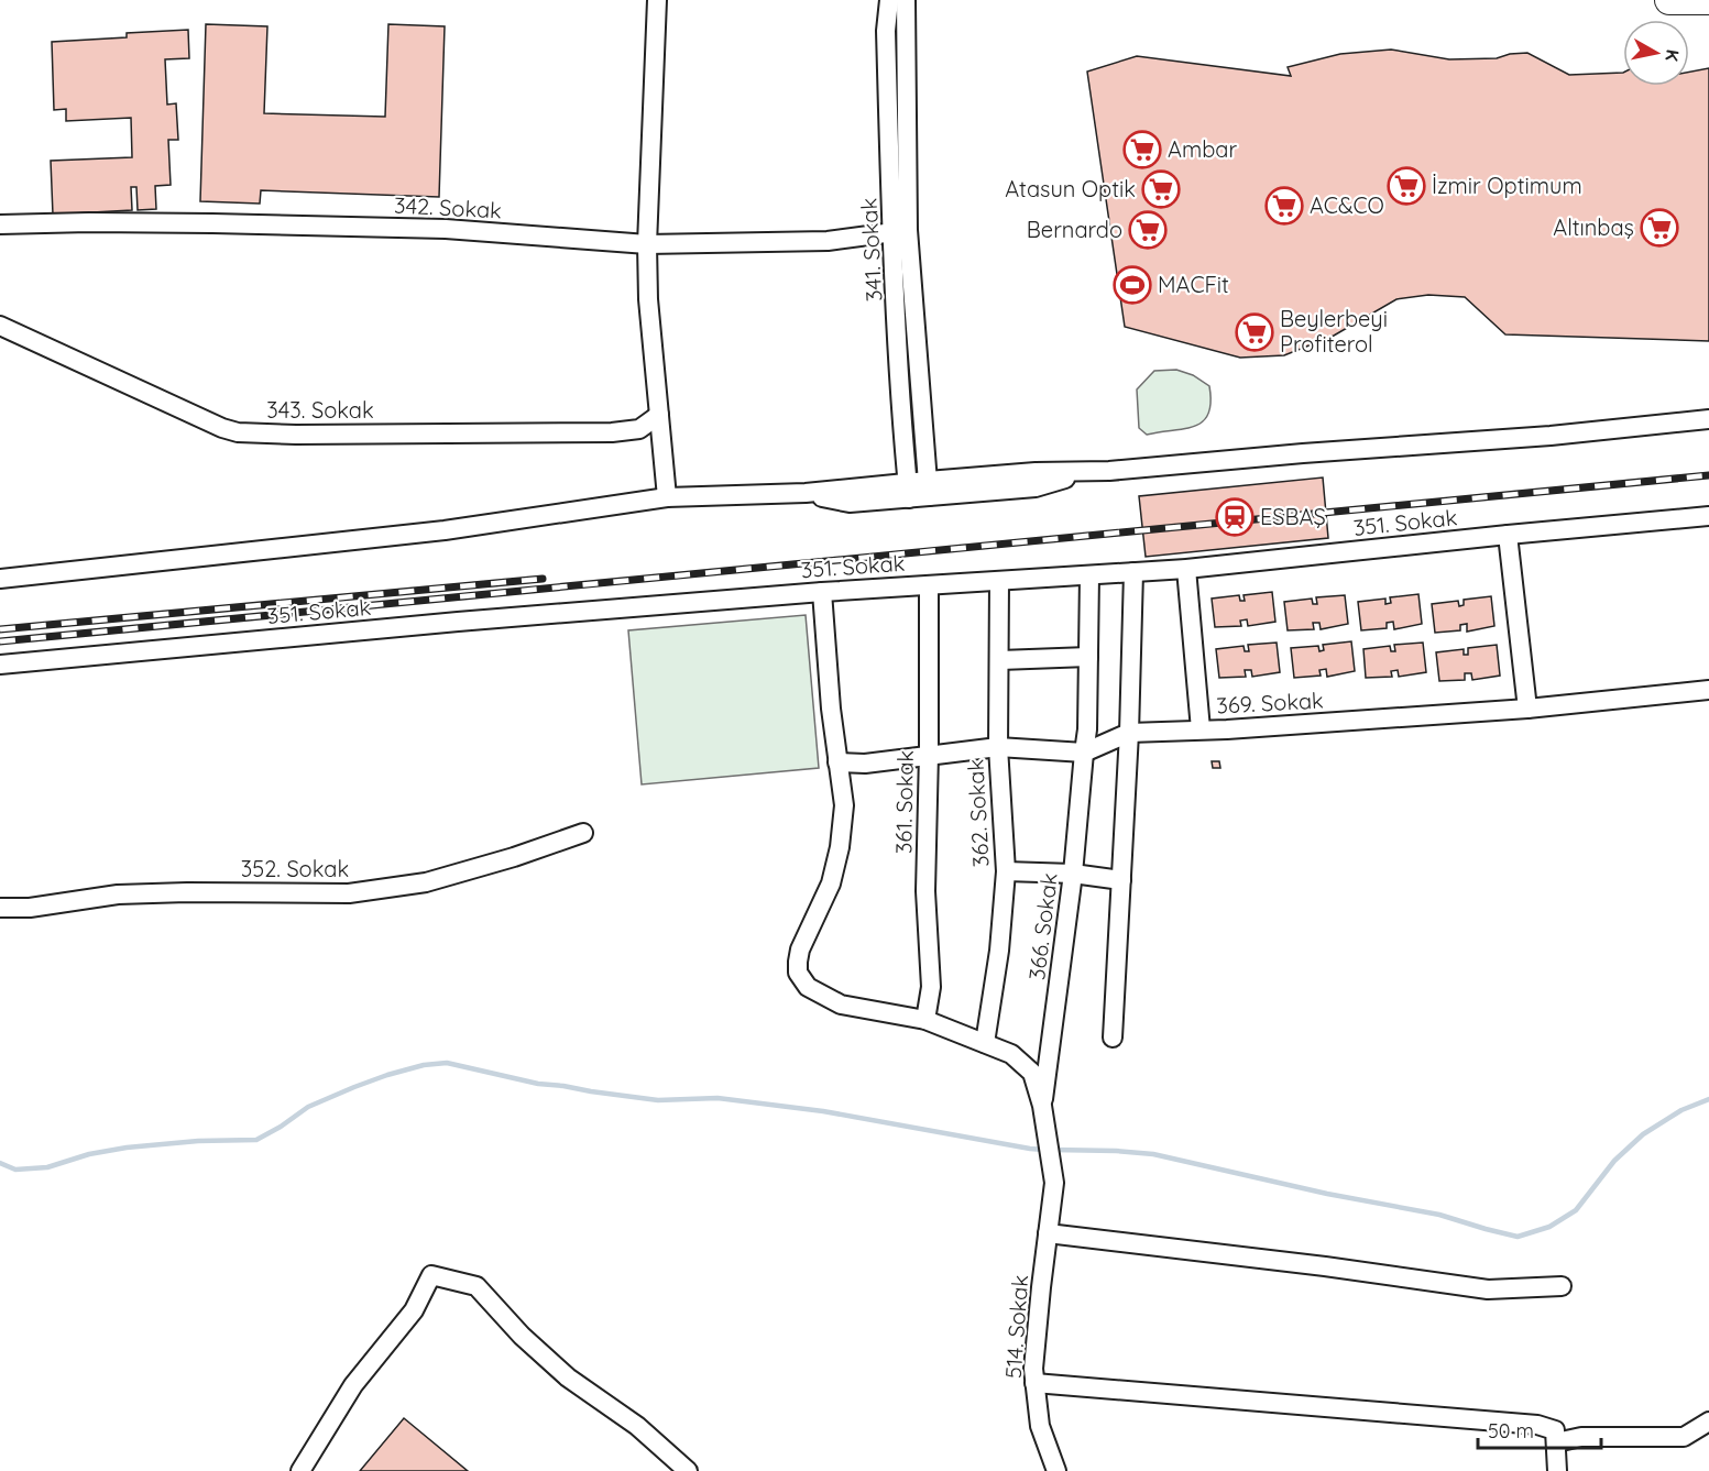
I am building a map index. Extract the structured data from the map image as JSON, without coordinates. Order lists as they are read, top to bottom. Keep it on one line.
{"streets":{"street":["342. Sokak","341. Sokak","343. Sokak","351. Sokak","369. Sokak","361. Sokak","362. Sokak","352. Sokak","366. Sokak","514. Sokak"]},"crossings":[["342. Sokak","341. Sokak"],["351. Sokak","361. Sokak"],["351. Sokak","362. Sokak"],["351. Sokak","366. Sokak"],["369. Sokak","361. Sokak"],["369. Sokak","362. Sokak"],["369. Sokak","366. Sokak"],["366. Sokak","514. Sokak"]],"places":{"supermarket":["Ambar","İzmir Optimum","Atasun Optik","AC&CO","Altınbaş","Bernardo","Beylerbeyi Profiterol"],"sports":["MACFit"],"station":["ESBAŞ"]},"scale_bar":"50 m","north":"right"}
